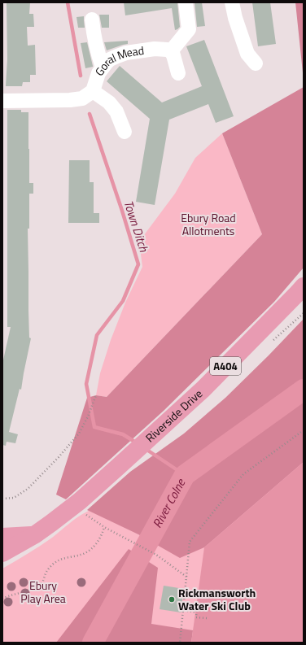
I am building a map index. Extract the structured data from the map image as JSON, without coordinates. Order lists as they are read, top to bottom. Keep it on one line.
{"streets":{"main road":["A404","Riverside Drive"],"street":["Goral Mead"]},"water":["Town Ditch","River Colne"],"parks":["Ebury Road Allotments","Ebury Play Area"],"places":["Rickmansworth Water Ski Club"]}
